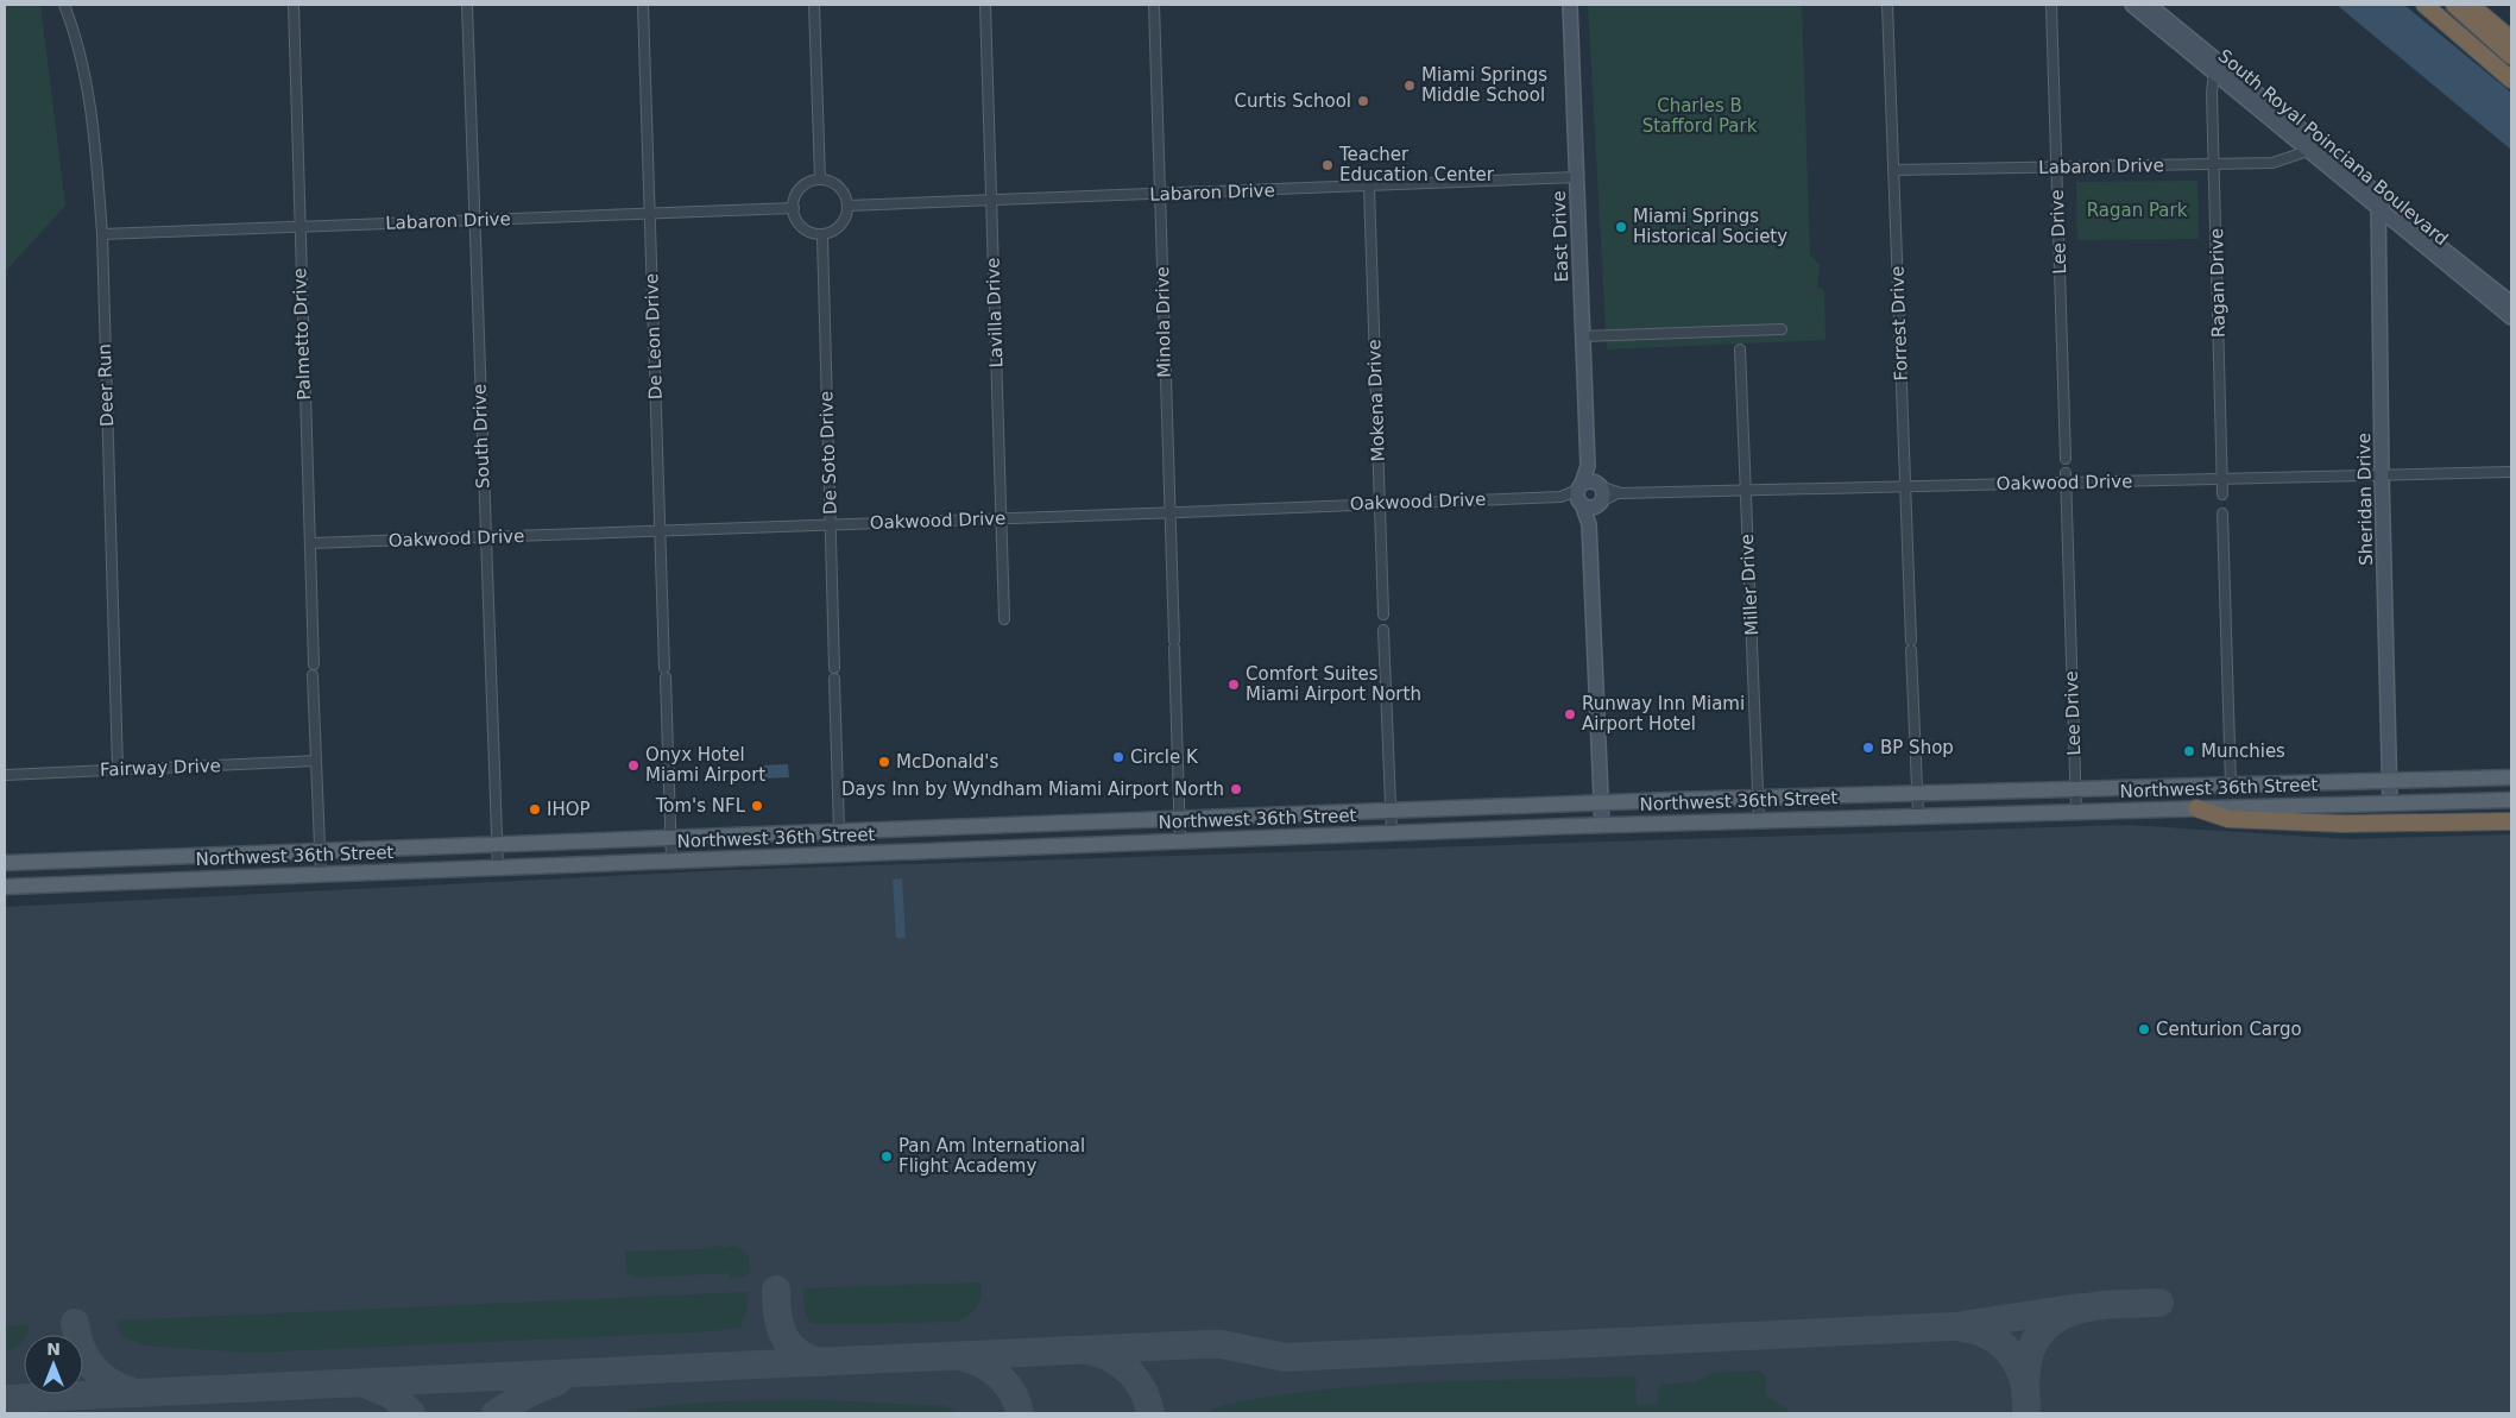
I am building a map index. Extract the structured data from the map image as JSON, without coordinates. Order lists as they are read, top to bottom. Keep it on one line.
{"streets":{"main road":["Northwest 36th Street"],"street":["South Royal Poinciana Boulevard","Labaron Drive","Lee Drive","East Drive","Ragan Drive","Lavilla Drive","Minola Drive","Forrest Drive","Palmetto Drive","De Leon Drive","Deer Run","Mokena Drive","South Drive","De Soto Drive","Oakwood Drive","Sheridan Drive","Miller Drive","Fairway Drive"]},"crossings":[["South Royal Poinciana Boulevard","Labaron Drive"],["South Royal Poinciana Boulevard","Ragan Drive"],["South Royal Poinciana Boulevard","Sheridan Drive"],["Labaron Drive","Lee Drive"],["Labaron Drive","East Drive"],["Labaron Drive","Ragan Drive"],["Labaron Drive","Lavilla Drive"],["Labaron Drive","Minola Drive"],["Labaron Drive","Forrest Drive"],["Labaron Drive","Palmetto Drive"],["Labaron Drive","De Leon Drive"],["Labaron Drive","Deer Run"],["Labaron Drive","Mokena Drive"],["Labaron Drive","South Drive"],["Labaron Drive","De Soto Drive"],["Lee Drive","Oakwood Drive"],["Lee Drive","Northwest 36th Street"],["East Drive","Oakwood Drive"],["Ragan Drive","Oakwood Drive"],["Lavilla Drive","Oakwood Drive"],["Minola Drive","Oakwood Drive"],["Minola Drive","Northwest 36th Street"],["Forrest Drive","Oakwood Drive"],["Forrest Drive","Northwest 36th Street"],["Palmetto Drive","Oakwood Drive"],["De Leon Drive","Oakwood Drive"],["De Leon Drive","Northwest 36th Street"],["Deer Run","Fairway Drive"],["Mokena Drive","Oakwood Drive"],["South Drive","Oakwood Drive"],["South Drive","Northwest 36th Street"],["De Soto Drive","Oakwood Drive"],["De Soto Drive","Northwest 36th Street"],["Oakwood Drive","Sheridan Drive"],["Oakwood Drive","Miller Drive"],["Sheridan Drive","Northwest 36th Street"],["Miller Drive","Northwest 36th Street"]],"parks":["Charles B Stafford Park","Ragan Park"],"places":["Miami Springs Middle School","Curtis School","Teacher Education Center","Miami Springs Historical Society","Comfort Suites Miami Airport North","Runway Inn Miami Airport Hotel","BP Shop","Munchies","Circle K","McDonald's","Onyx Hotel Miami Airport","Days Inn by Wyndham Miami Airport North","Tom's NFL","IHOP","Centurion Cargo","Pan Am International Flight Academy"],"north":"top"}
